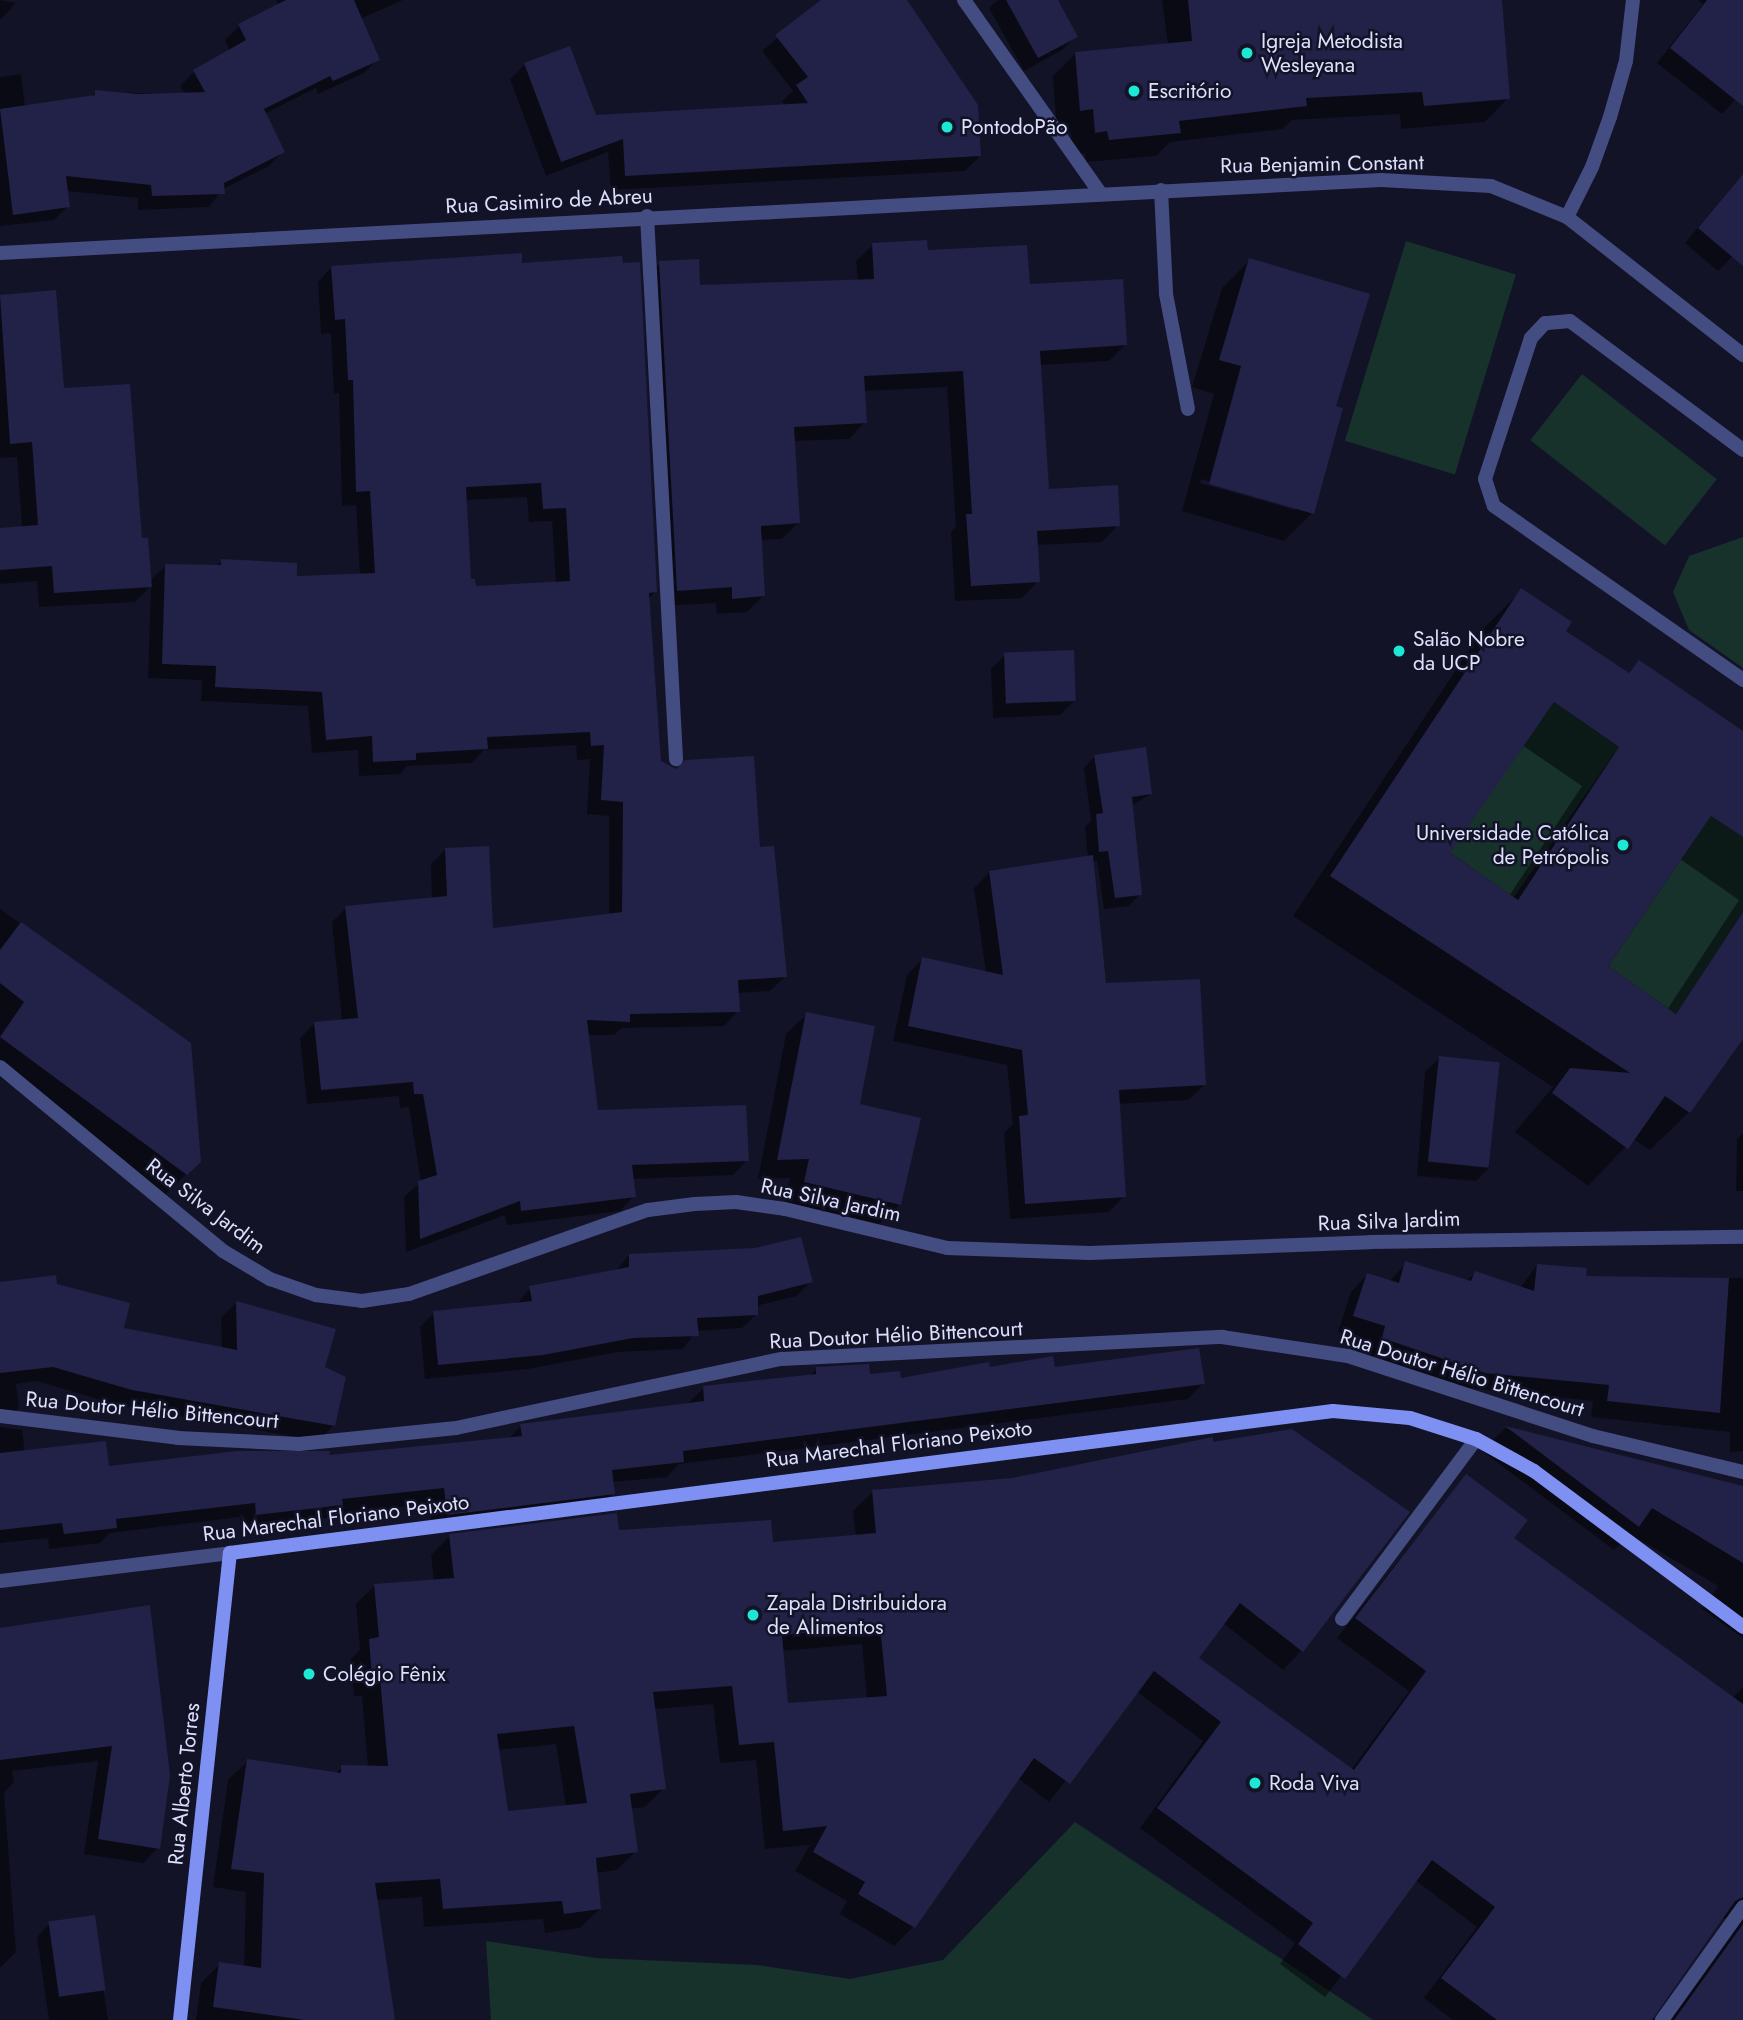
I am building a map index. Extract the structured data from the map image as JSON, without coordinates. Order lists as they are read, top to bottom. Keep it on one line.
{"streets":{"main road":["Rua Marechal Floriano Peixoto","Rua Alberto Torres"],"street":["Rua Benjamin Constant","Rua Casimiro de Abreu","Rua Silva Jardim","Rua Doutor Hélio Bittencourt"]},"crossings":[["Rua Benjamin Constant","Rua Casimiro de Abreu"],["Rua Marechal Floriano Peixoto","Rua Alberto Torres"]],"places":["Igreja Metodista Wesleyana","Escritório","PontodoPão","Salão Nobre da UCP","Universidade Católica de Petrópolis","Zapala Distribuidora de Alimentos","Colégio Fênix","Roda Viva"]}
